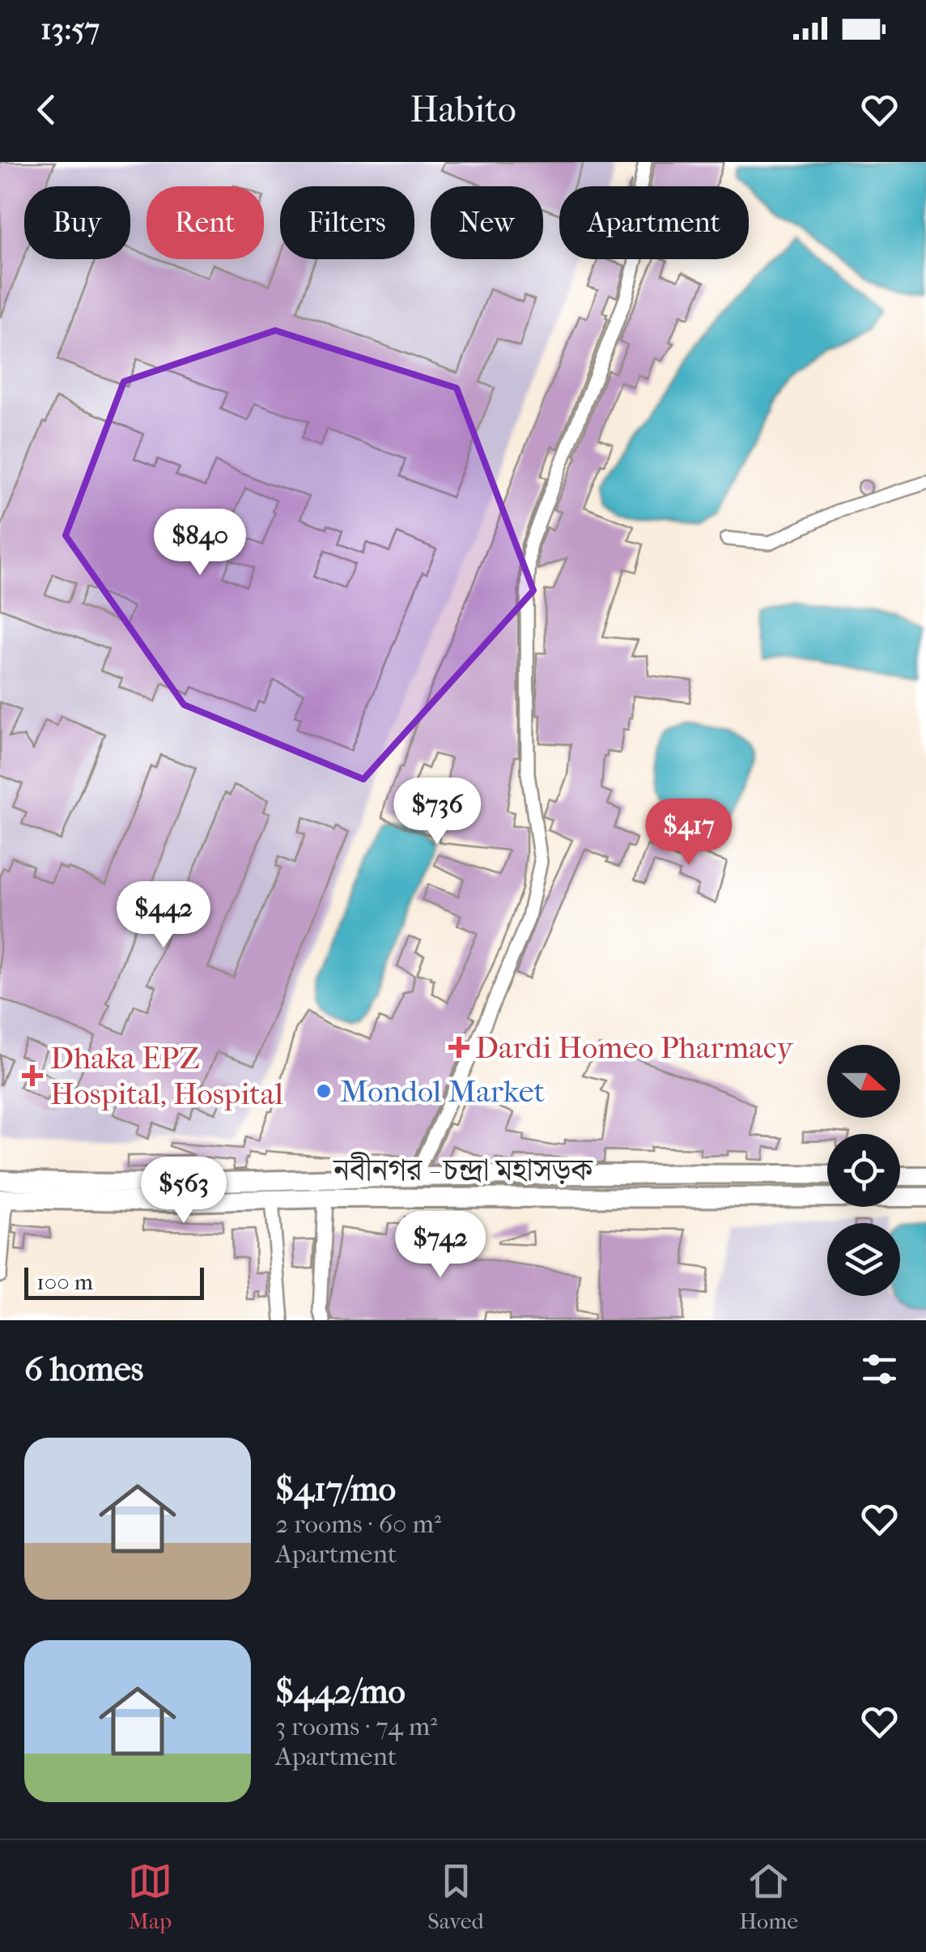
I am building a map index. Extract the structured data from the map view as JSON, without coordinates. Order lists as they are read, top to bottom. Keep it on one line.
{"streets":{"highway":["নবীনগর - চন্দ্রা মহাসড়ক"]},"places":{"health":["Dardi Homeo Pharmacy","Dhaka EPZ Hospital, Hospital"],"other":["Mondol Market"]},"scale_bar":"100 m","north":"right","page":{"status":"13:57","header":"Habito","chip":["Buy","Rent","Filters","New","Apartment"],"price":["$840","$736","$417","$442","$563","$742"],"scale":"100 m","heading":"6 homes","list":[{"name":"$417/mo","note":"2 rooms · 60 m² · Apartment"},{"name":"$442/mo","note":"3 rooms · 74 m² · Apartment"}],"tabs":["Map","Saved","Home"]}}
